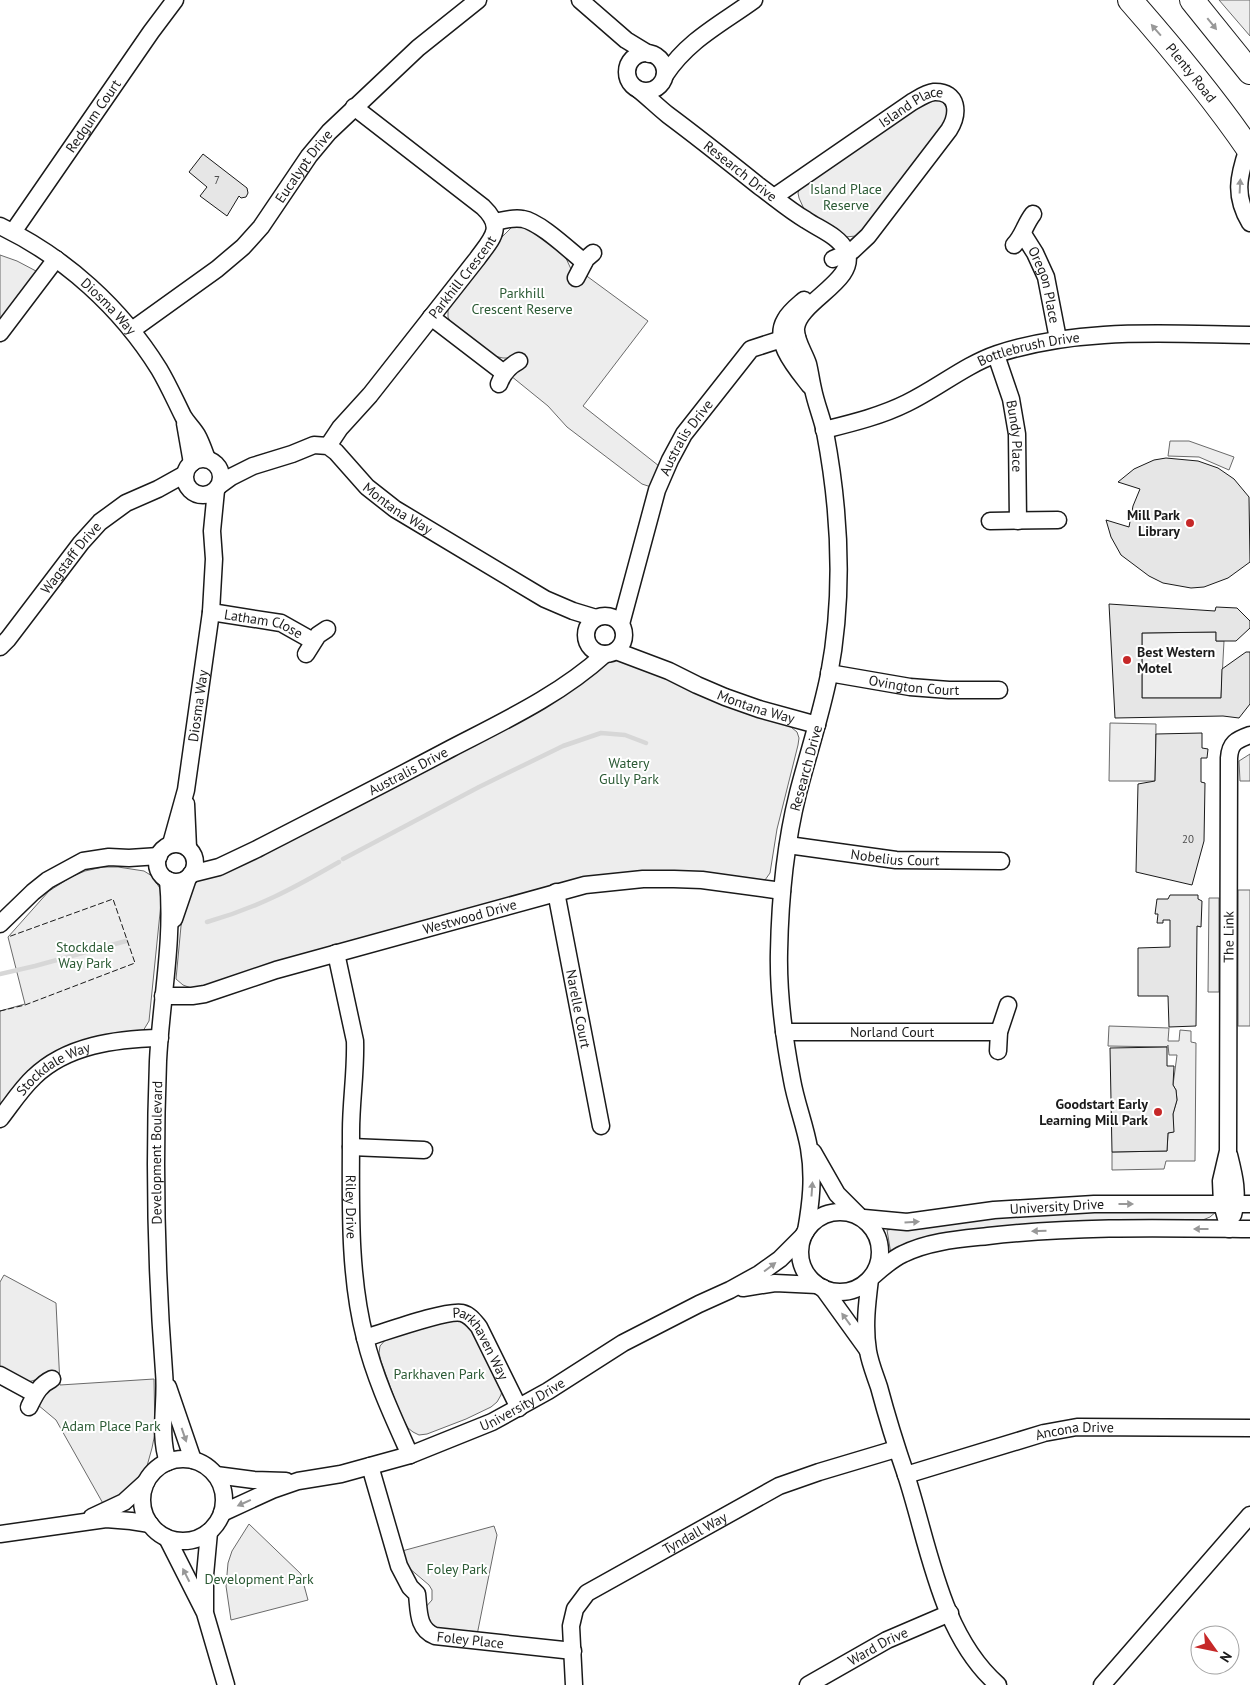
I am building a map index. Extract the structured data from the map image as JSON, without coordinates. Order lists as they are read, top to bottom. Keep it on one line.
{"streets":{"highway":["Plenty Road"],"street":["Island Place","Redgum Court","Eucalypt Drive","Research Drive","Parkhill Crescent","Oregon Place","Diosma Way","Bottlebrush Drive","Bundy Place","Australis Drive","Montana Way","Wagstaff Drive","Latham Close","Ovington Court","Nobelius Court","Westwood Drive","The Link","Narelle Court","Norland Court","Stockdale Way","Development Boulevard","University Drive","Riley Drive","Parkhaven Way","Ancona Drive","Tyndall Way","Foley Place","Ward Drive"]},"crossings":[["Island Place","Research Drive"],["Redgum Court","Diosma Way"],["Eucalypt Drive","Parkhill Crescent"],["Eucalypt Drive","Diosma Way"],["Research Drive","Bottlebrush Drive"],["Research Drive","Australis Drive"],["Research Drive","Montana Way"],["Research Drive","Ovington Court"],["Research Drive","Nobelius Court"],["Research Drive","Westwood Drive"],["Research Drive","Norland Court"],["Research Drive","University Drive"],["Parkhill Crescent","Montana Way"],["Oregon Place","Bottlebrush Drive"],["Diosma Way","Australis Drive"],["Diosma Way","Wagstaff Drive"],["Diosma Way","Latham Close"],["Diosma Way","Development Boulevard"],["Bottlebrush Drive","Bundy Place"],["Australis Drive","Montana Way"],["Australis Drive","Development Boulevard"],["Westwood Drive","Narelle Court"],["Westwood Drive","Development Boulevard"],["Westwood Drive","Riley Drive"],["The Link","University Drive"],["Stockdale Way","Development Boulevard"],["Development Boulevard","University Drive"],["University Drive","Riley Drive"],["University Drive","Parkhaven Way"],["University Drive","Foley Place"],["Riley Drive","Parkhaven Way"],["Tyndall Way","Foley Place"]],"parks":["Island Place Reserve","Parkhill Crescent Reserve","Watery Gully Park","Stockdale Way Park","Parkhaven Park","Adam Place Park","Foley Park","Development Park"],"places":["Mill Park Library","Best Western Motel","Goodstart Early Learning Mill Park"],"house_numbers":["7","20"],"north":"bottom right"}
